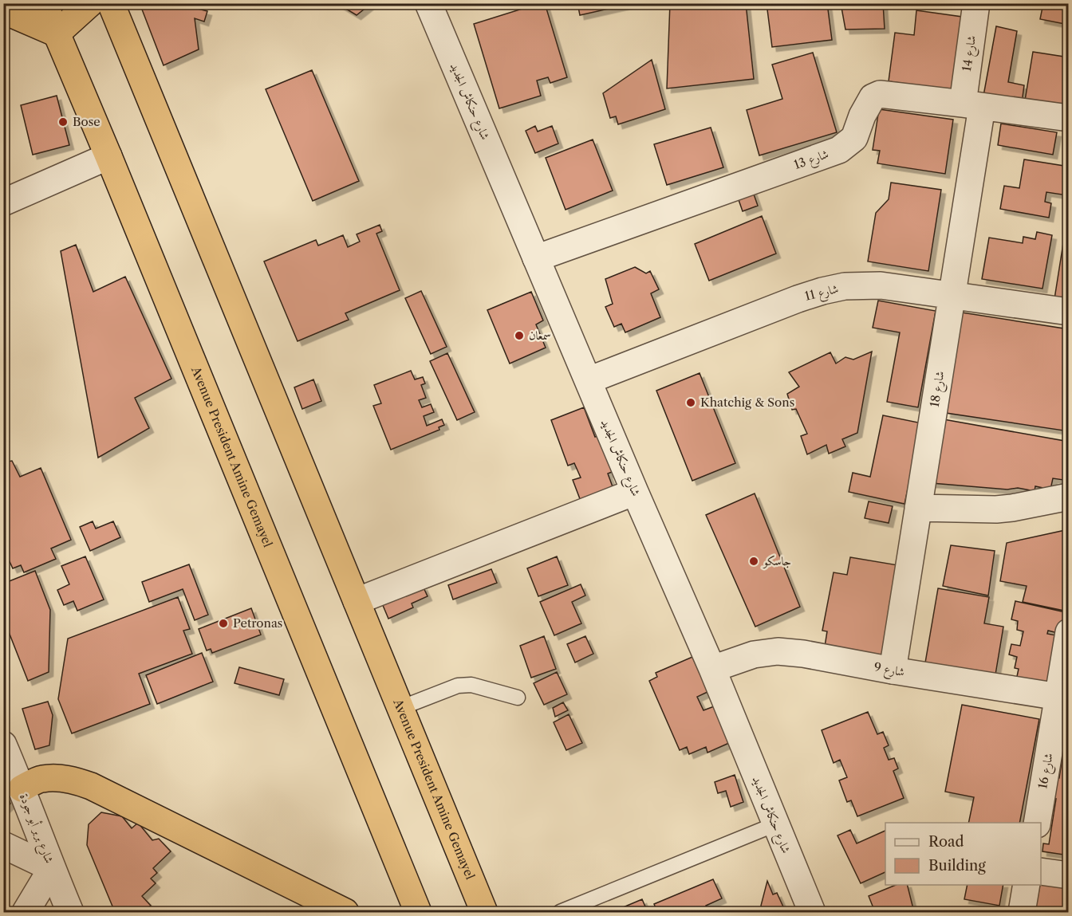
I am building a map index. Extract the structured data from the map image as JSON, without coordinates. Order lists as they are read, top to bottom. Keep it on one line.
{"streets":{"highway":["Avenue President Amine Gemayel"],"street":["شارع 14","شارع حنكاش الجديد","شارع 13","شارع 11","شارع 18","شارع 9","شارع 16","شارع بربر أبو جودة"]},"crossings":[["شارع 14","شارع 13"],["شارع 14","شارع 18"],["شارع حنكاش الجديد","شارع 13"],["شارع حنكاش الجديد","شارع 11"],["شارع حنكاش الجديد","شارع 9"],["شارع 13","شارع 18"],["شارع 11","شارع 18"],["شارع 18","شارع 9"],["شارع 9","شارع 16"]],"places":["Bose","سمعان","Khatchig & Sons","جاسكو","Petronas"],"legend":["Road","Building"]}
